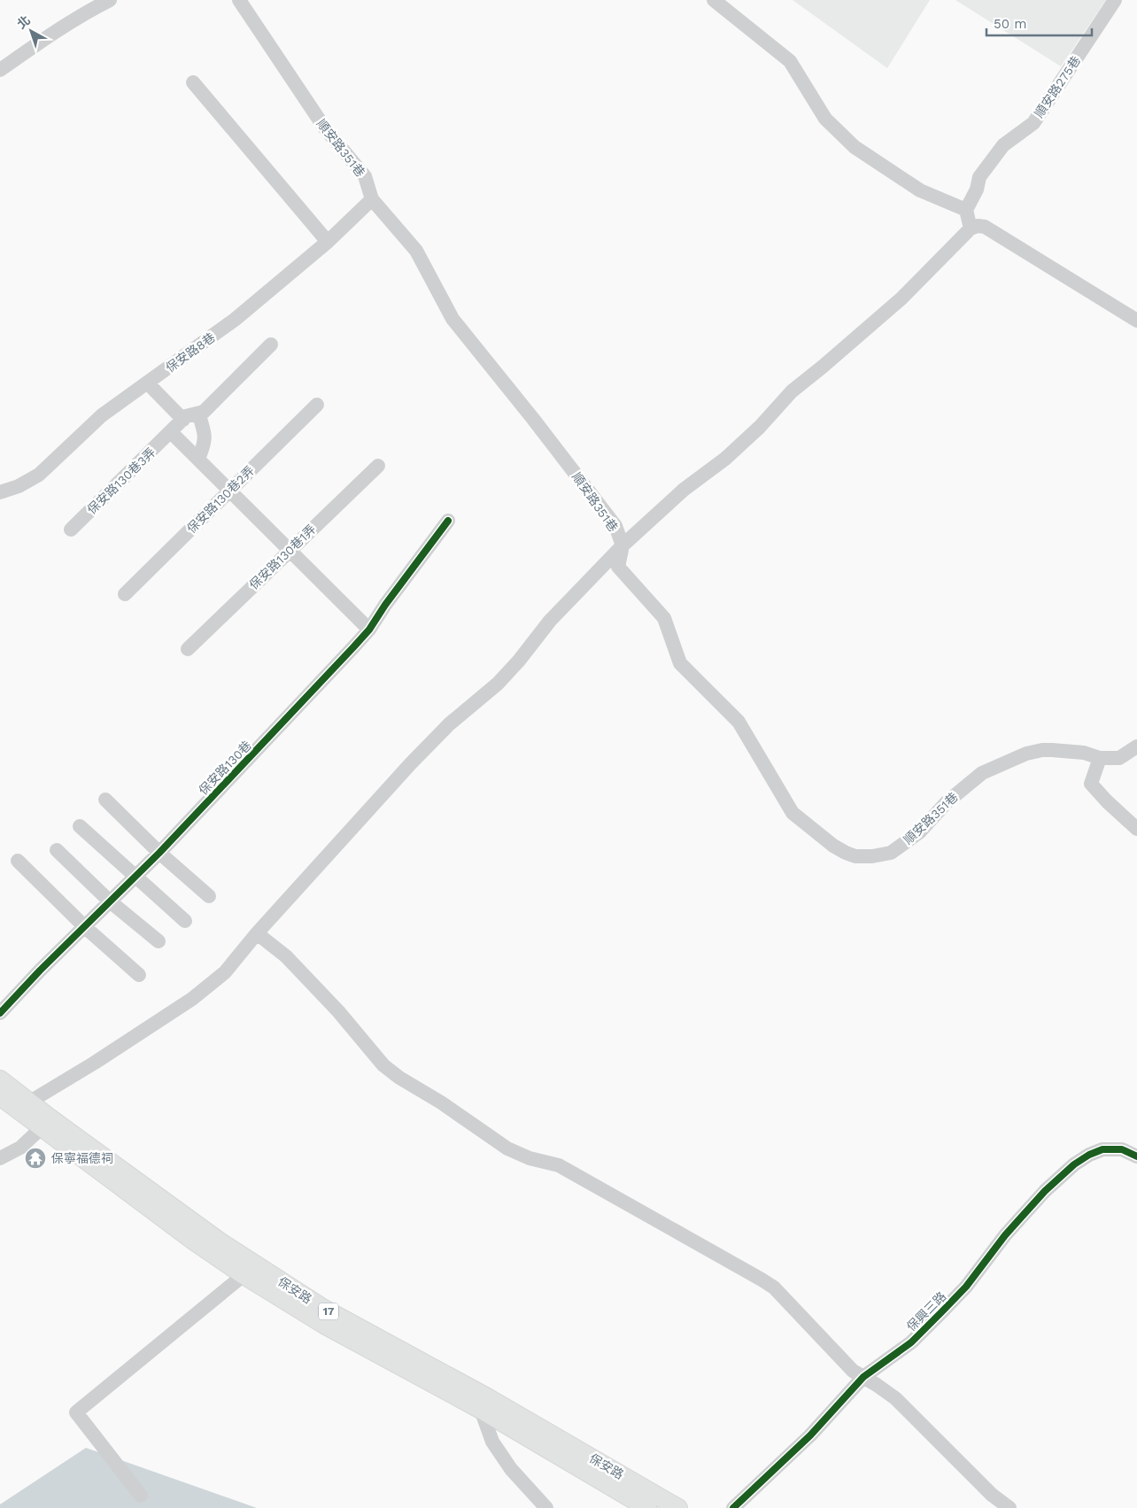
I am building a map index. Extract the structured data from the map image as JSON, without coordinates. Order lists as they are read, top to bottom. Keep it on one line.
{"streets":{"main road":["保安路","17"],"street":["順安路275巷","順安路351巷","保安路8巷","保安路130巷3弄","保安路130巷2弄","保安路130巷1弄","保安路130巷","保興三路"]},"crossings":[["順安路351巷","保安路8巷"]],"places":{"temple":["保寧福德祠"]},"scale_bar":"50 m","north":"top left"}
